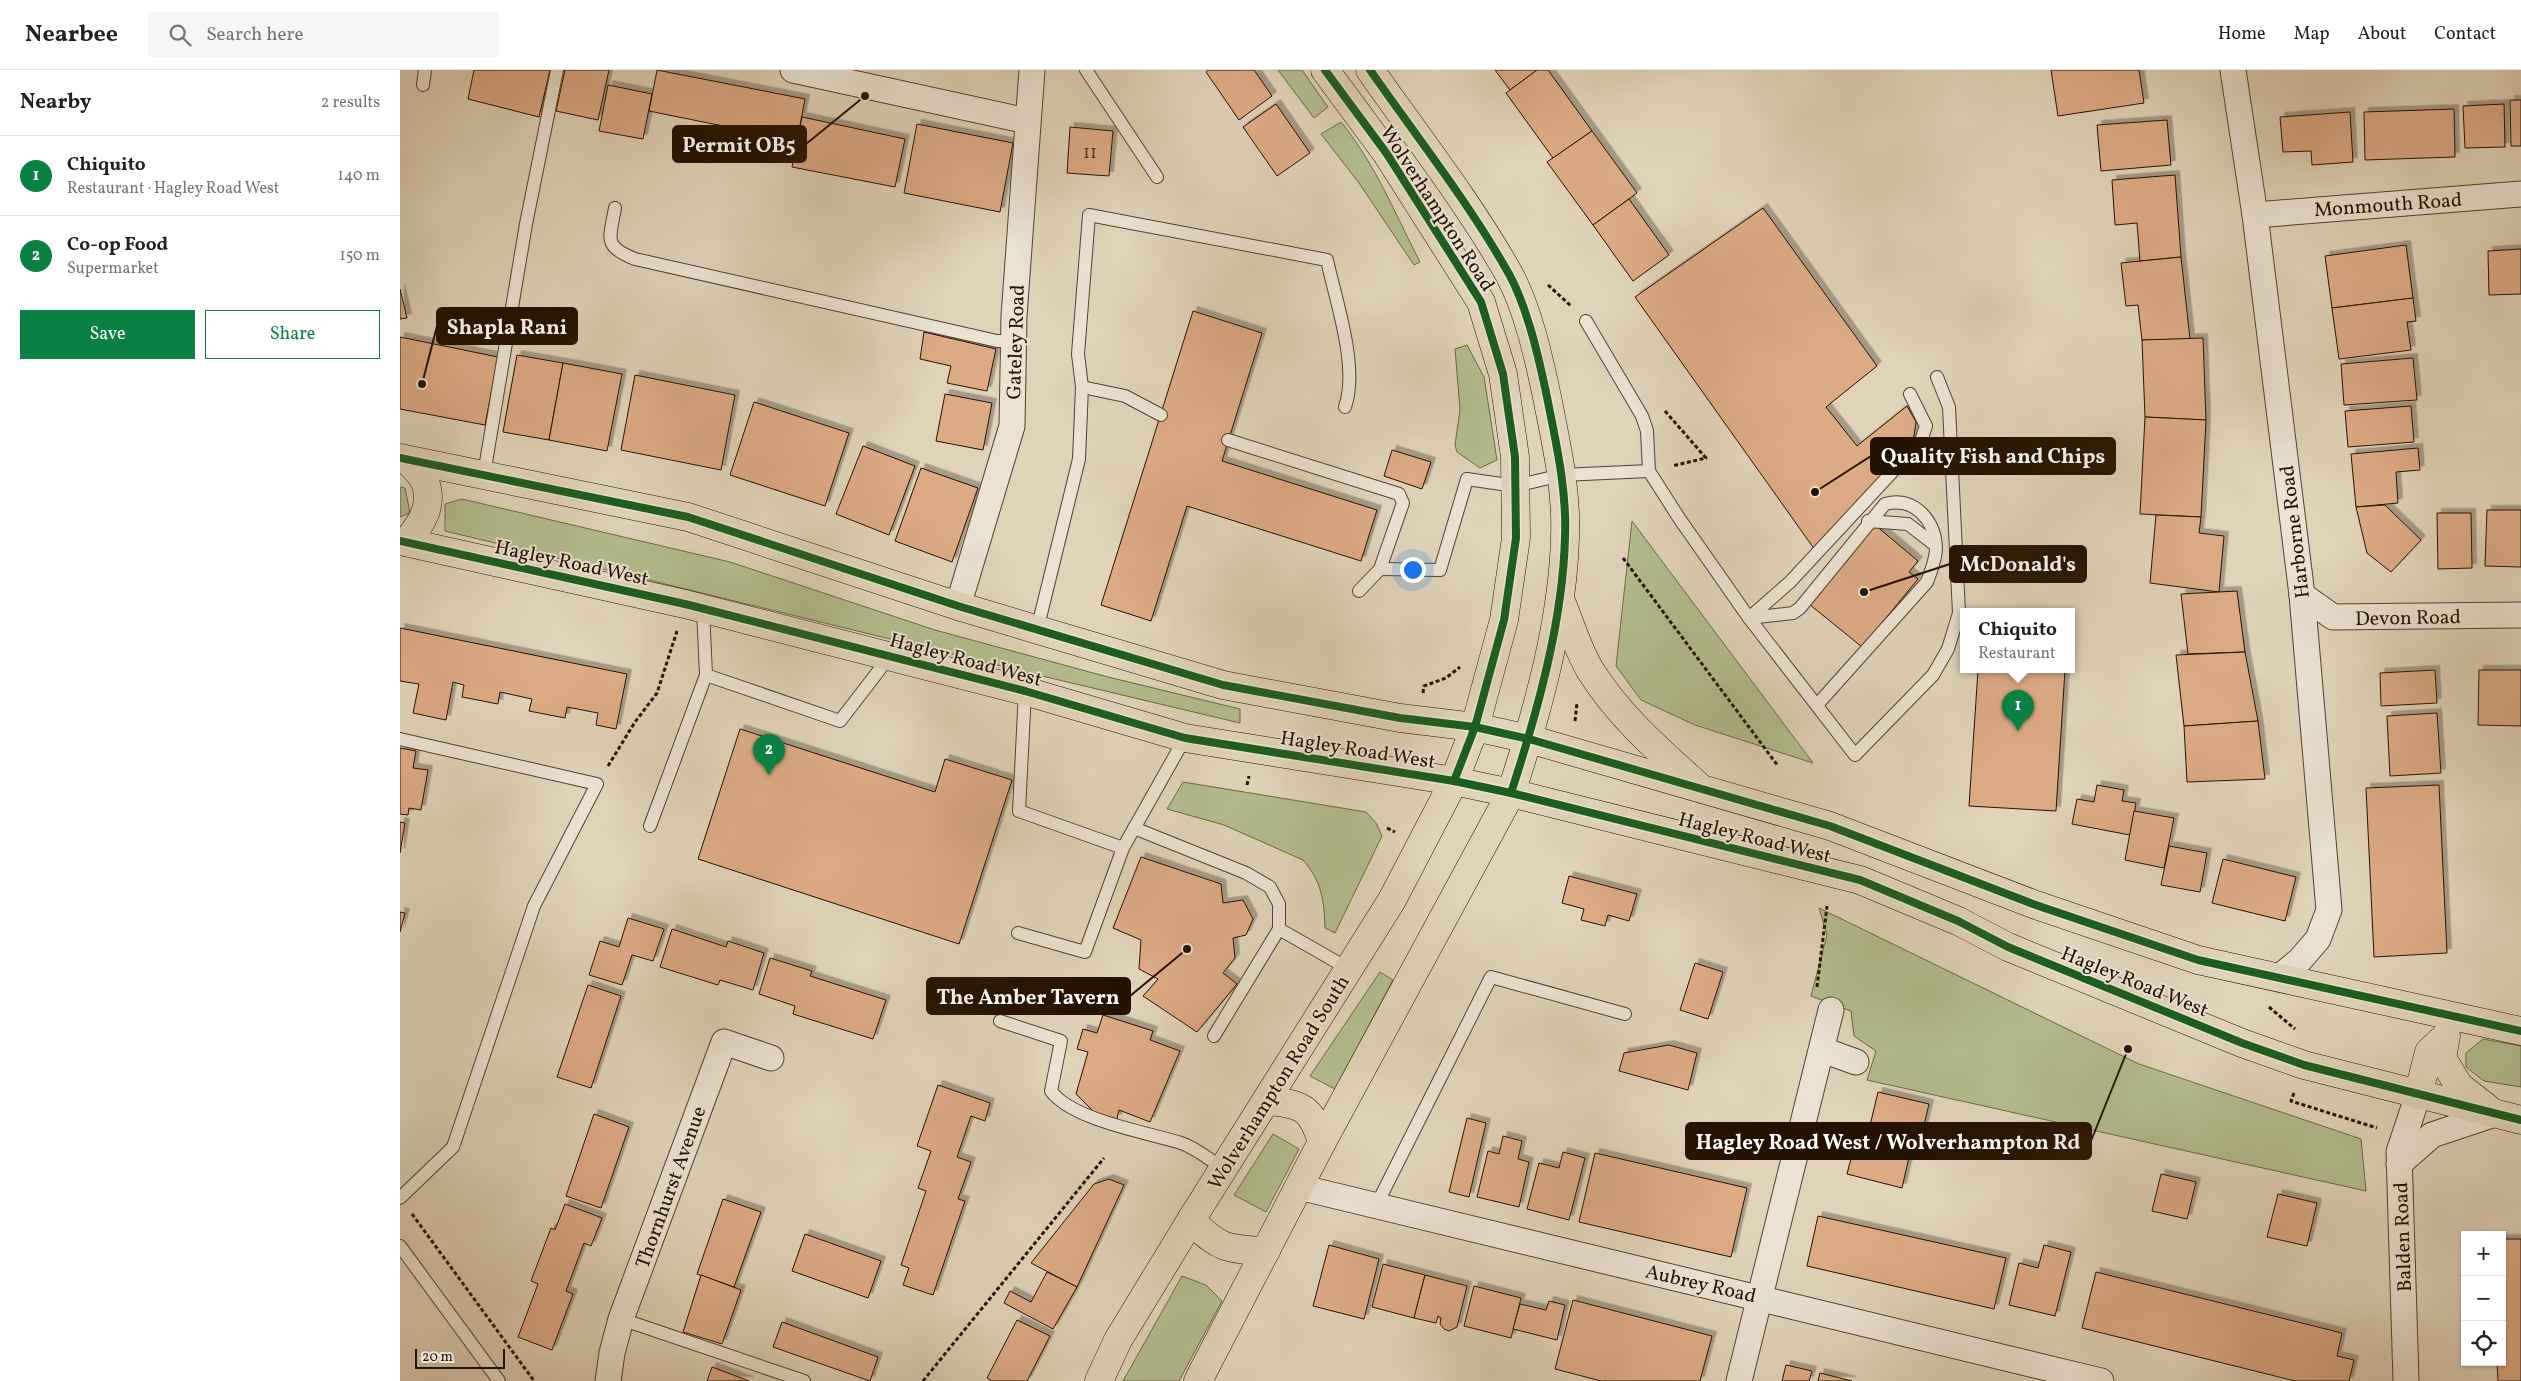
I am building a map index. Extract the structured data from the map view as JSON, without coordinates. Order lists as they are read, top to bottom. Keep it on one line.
{"streets":{"main road":["Wolverhampton Road","Hagley Road West","Wolverhampton Road South"],"street":["Monmouth Road","Gateley Road","Harborne Road","Devon Road","Thornhurst Avenue","Balden Road","Aubrey Road"]},"crossings":[["Monmouth Road","Harborne Road"],["Wolverhampton Road","Hagley Road West"],["Wolverhampton Road","Wolverhampton Road South"],["Gateley Road","Hagley Road West"],["Harborne Road","Hagley Road West"],["Harborne Road","Devon Road"],["Hagley Road West","Wolverhampton Road South"],["Hagley Road West","Balden Road"]],"places":["Permit OB5","Shapla Rani","Quality Fish and Chips","McDonald's","The Amber Tavern","Hagley Road West / Wolverhampton Rd"],"house_numbers":["11"],"scale_bar":"20 m","page":{"header":"Nearbee","search":"Search here","nav":["Home","Map","About","Contact"],"heading":["Nearby","2 results"],"list":[{"mark":"1","name":"Chiquito","note":"Restaurant · Hagley Road West","value":"140 m"},{"mark":"2","name":"Co-op Food","note":"Supermarket","value":"150 m"}],"buttons":["Save","Share"],"popup":["Chiquito","Restaurant"],"pins":["1","2"],"map_buttons":["+","−"],"scale":"20 m"}}
